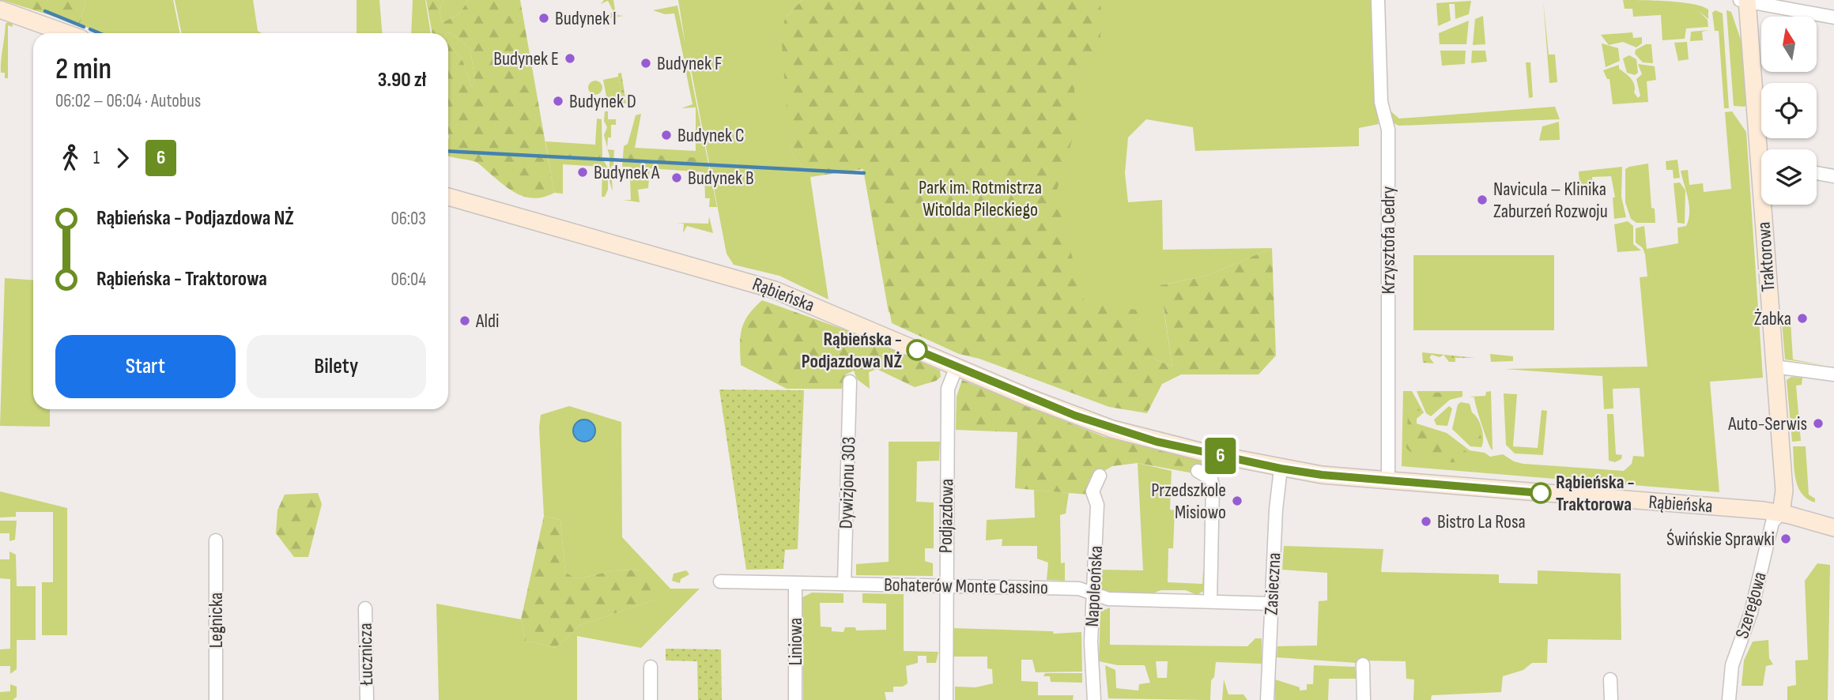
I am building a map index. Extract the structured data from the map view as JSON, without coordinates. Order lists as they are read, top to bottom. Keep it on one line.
{"streets":{"street":["Krzysztofa Cedry","Traktorowa","Rąbieńska","Dywizjonu 303","Podjazdowa","Zasieczna","Bohaterów Monte Cassino","Napoleońska","Szeregowa","Legnicka","Liniowa","Łucznicza"]},"crossings":[["Krzysztofa Cedry","Rąbieńska"],["Traktorowa","Rąbieńska"],["Traktorowa","Szeregowa"],["Rąbieńska","Podjazdowa"],["Rąbieńska","Zasieczna"],["Rąbieńska","Szeregowa"],["Dywizjonu 303","Bohaterów Monte Cassino"],["Podjazdowa","Bohaterów Monte Cassino"],["Zasieczna","Bohaterów Monte Cassino"],["Bohaterów Monte Cassino","Napoleońska"],["Bohaterów Monte Cassino","Liniowa"]],"parks":["Park im. Rotmistrza Witolda Pileckiego"],"places":["Budynek I","Budynek E","Budynek F","Budynek D","Budynek C","Budynek A","Budynek B","Navicula – Klinika Zaburzeń Rozwoju","Żabka","Aldi","Rąbieńska - Podjazdowa NŻ","Auto-Serwis","Rąbieńska - Traktorowa","Przedszkole Misiowo","Bistro La Rosa","Świńskie Sprawki"],"lines":["bus line 6"],"north":"top","page":{"on_map":"6","heading":["2 min","06:02 – 06:04 · Autobus","3.90 zł"],"legs":["1","6"],"list":[{"name":"Rąbieńska - Podjazdowa NŻ","value":"06:03"},{"name":"Rąbieńska - Traktorowa","value":"06:04"}],"buttons":["Start","Bilety"]}}
